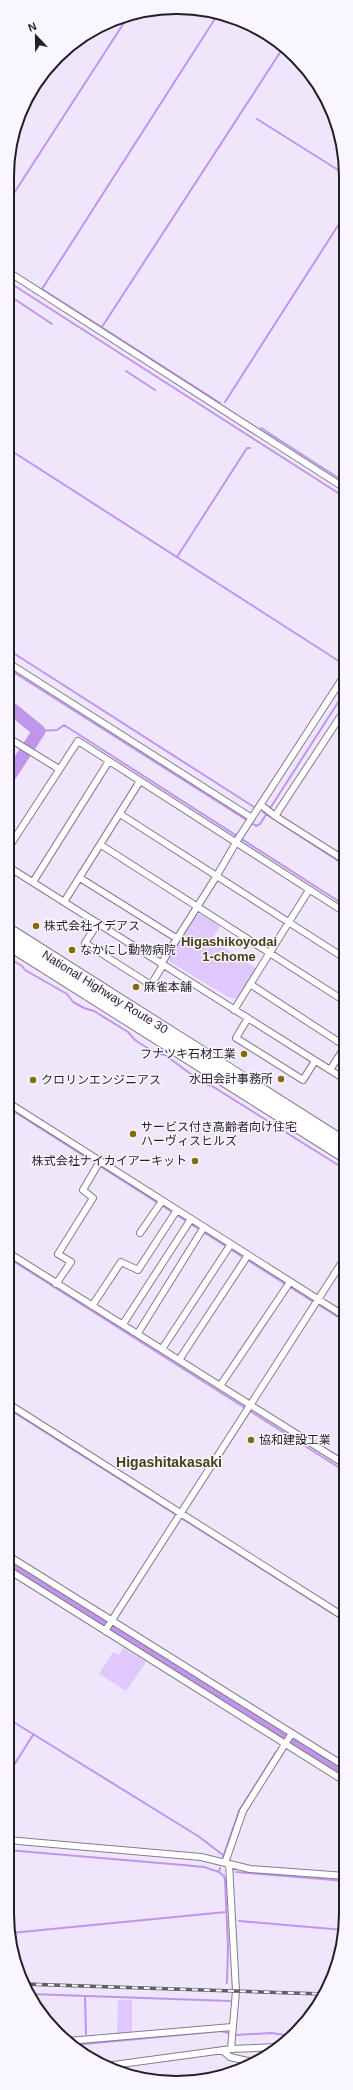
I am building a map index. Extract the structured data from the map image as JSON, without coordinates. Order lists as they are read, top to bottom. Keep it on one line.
{"streets":{"highway":["National Highway Route 30"]},"districts":["Higashikoyodai 1-chome","Higashitakasaki"],"places":["株式会社イデアス","なかにし動物病院","麻雀本舗","フナツキ石材工業","水田会計事務所","クロリンエンジニアス","サービス付き高齢者向け住宅 ハーヴィスヒルズ","株式会社ナイカイアーキット","協和建設工業"],"north":"top"}
